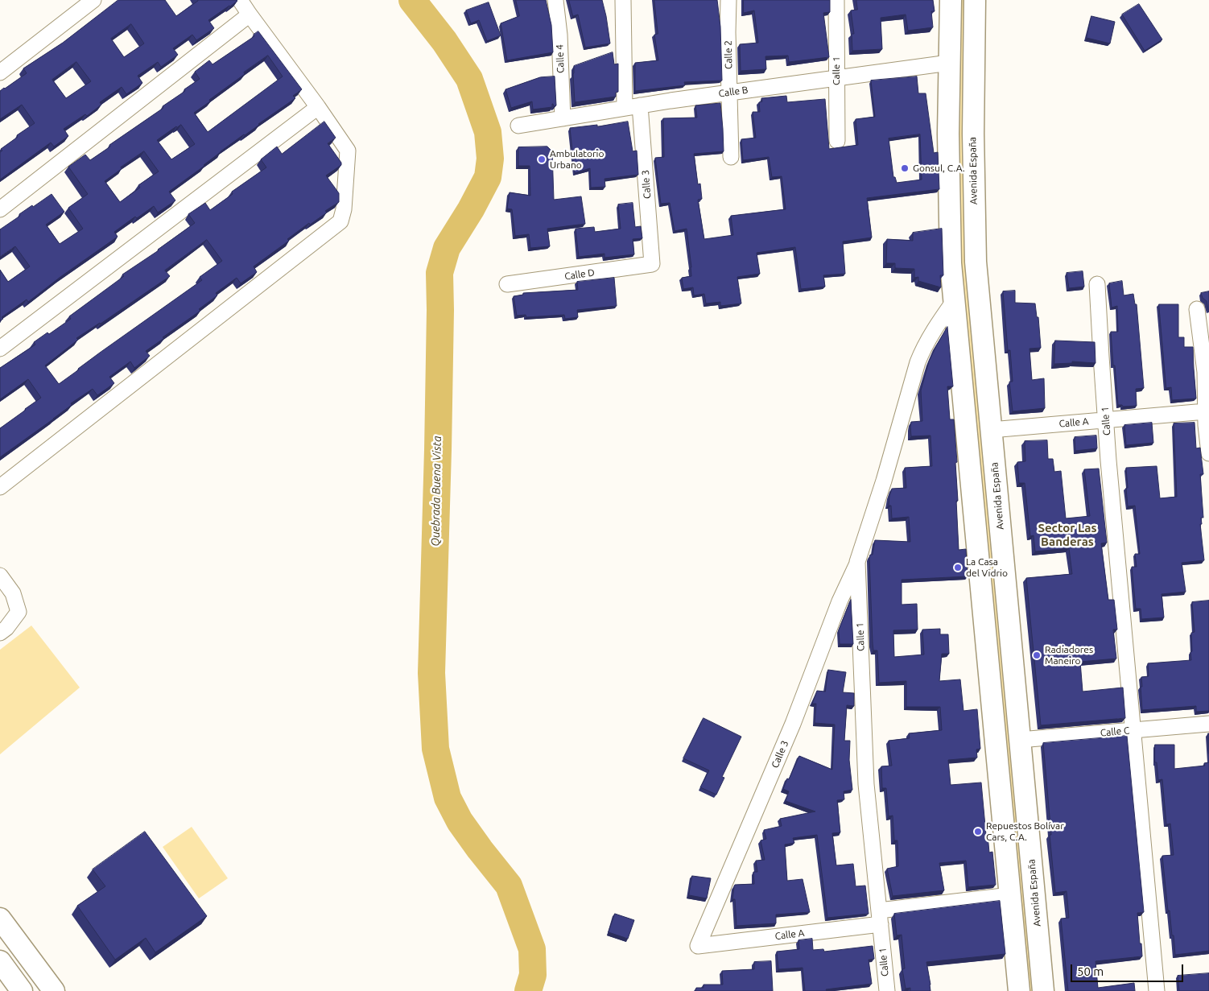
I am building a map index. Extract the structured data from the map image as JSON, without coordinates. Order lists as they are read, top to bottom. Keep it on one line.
{"streets":{"main road":["Avenida España"],"street":["Calle 2","Calle 4","Calle 1","Calle B","Calle 3","Calle D","Calle A","Calle C"]},"crossings":[["Calle 2","Calle B"],["Calle 4","Calle B"],["Calle 1","Calle B"],["Calle 1","Calle 3"],["Calle 1","Calle A"],["Calle 1","Calle C"],["Calle B","Calle 3"],["Avenida España","Calle A"],["Avenida España","Calle C"],["Calle 3","Calle D"],["Calle 3","Calle A"]],"districts":["Sector Las Banderas"],"water":["Quebrada Buena Vista"],"places":["Ambulatorio Urbano","Gonsul, C.A.","La Casa del Vidrio","Radiadores Maneiro","Repuestos Bolívar Cars, C.A."],"scale_bar":"50 m"}
